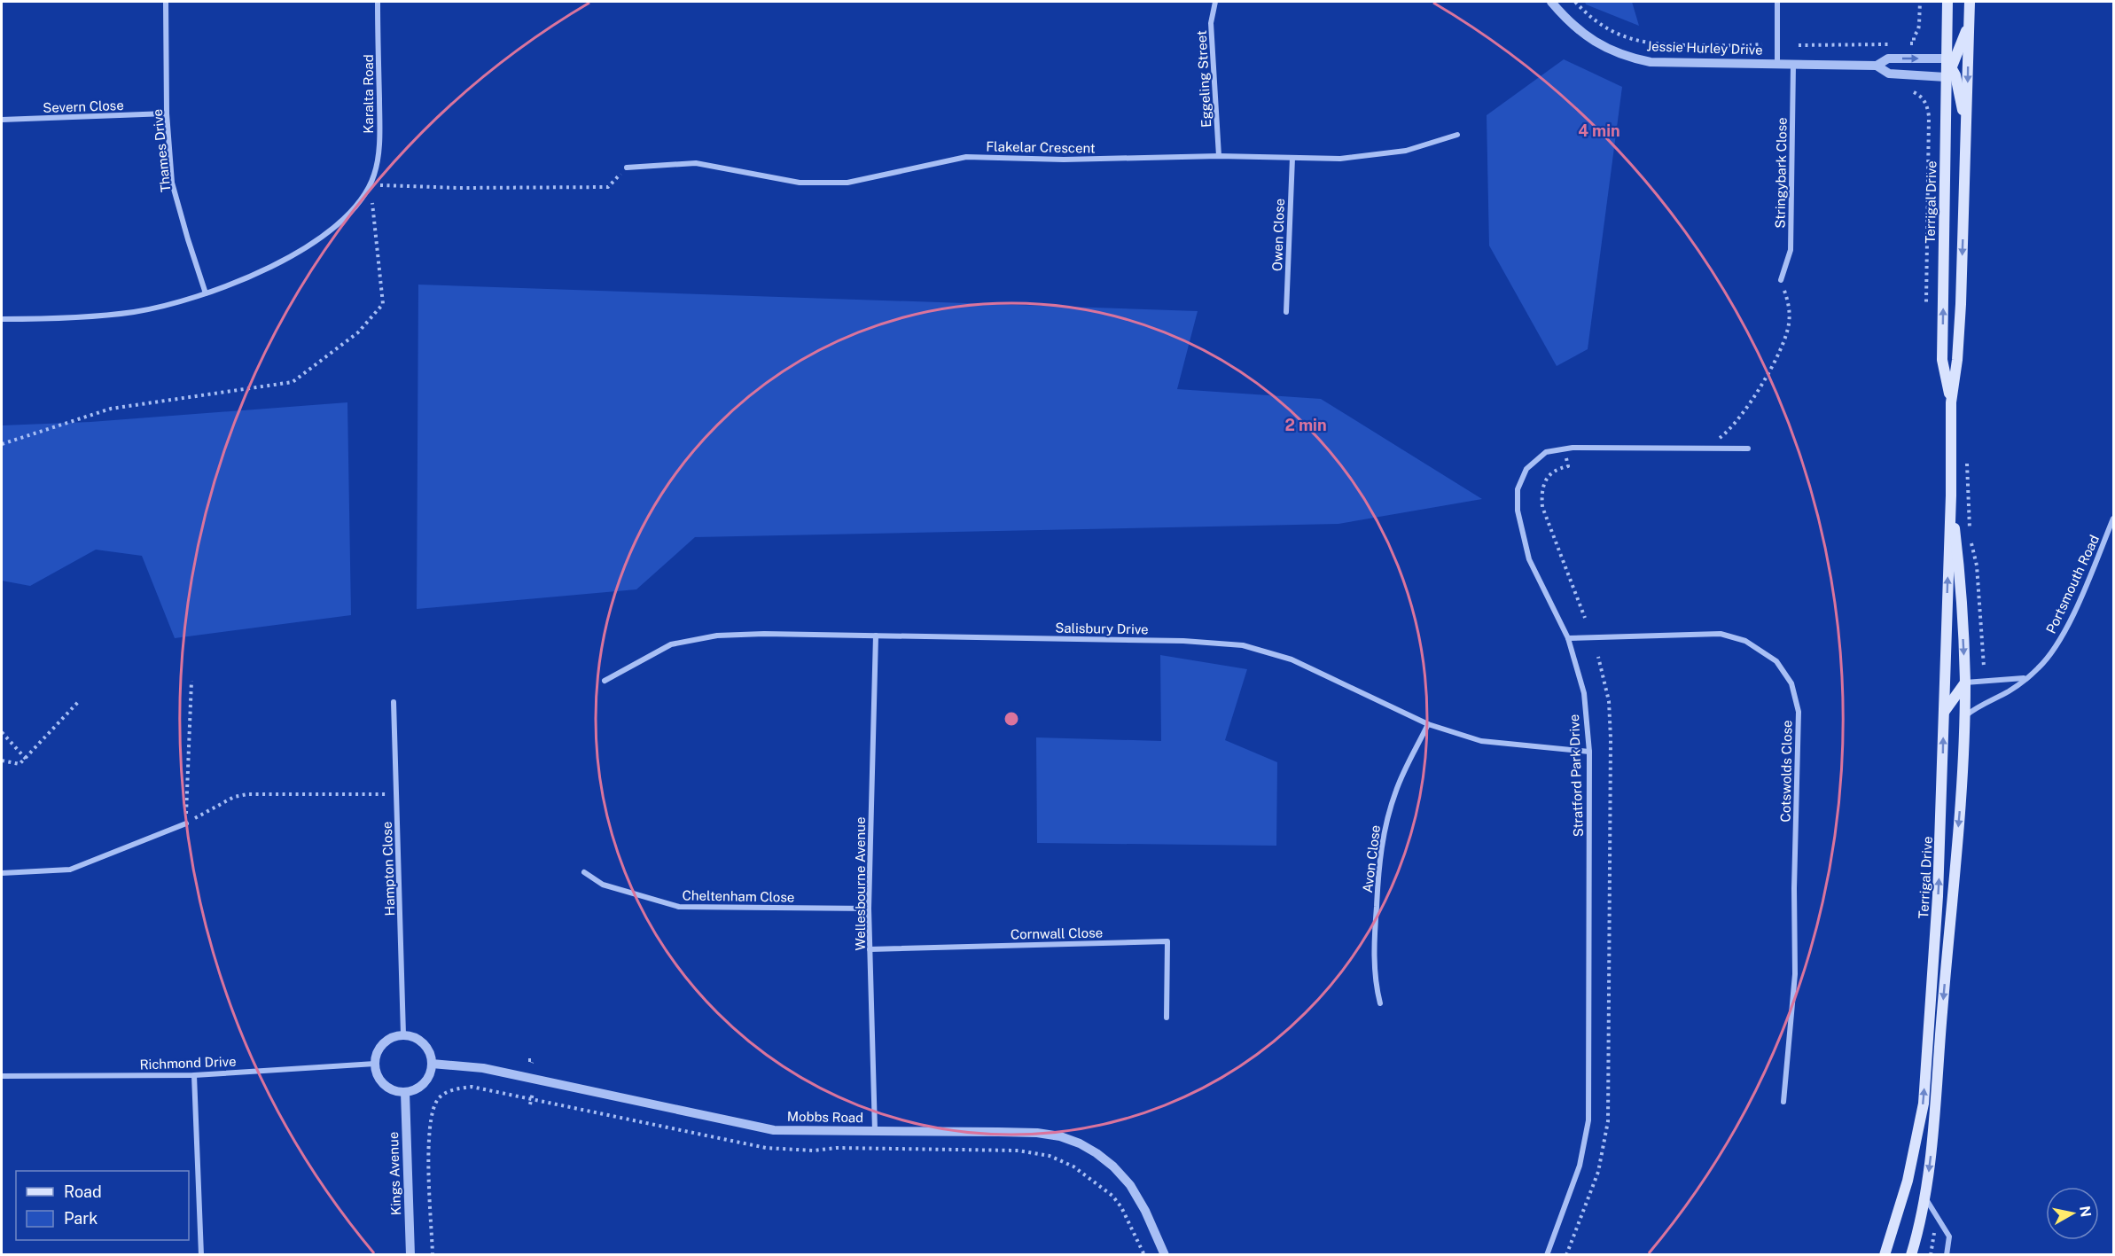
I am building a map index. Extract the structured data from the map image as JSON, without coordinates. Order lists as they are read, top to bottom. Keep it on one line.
{"streets":{"main road":["Terrigal Drive"],"street":["Jessie Hurley Drive","Eggeling Street","Karalta Road","Severn Close","Flakelar Crescent","Thames Drive","Stringybark Close","Owen Close","Portsmouth Road","Salisbury Drive","Cotswolds Close","Stratford Park Drive","Avon Close","Hampton Close","Wellesbourne Avenue","Cheltenham Close","Cornwall Close","Richmond Drive","Mobbs Road","Kings Avenue"]},"crossings":[["Jessie Hurley Drive","Stringybark Close"],["Jessie Hurley Drive","Terrigal Drive"],["Eggeling Street","Flakelar Crescent"],["Severn Close","Thames Drive"],["Flakelar Crescent","Owen Close"],["Terrigal Drive","Portsmouth Road"],["Salisbury Drive","Stratford Park Drive"],["Salisbury Drive","Avon Close"],["Salisbury Drive","Wellesbourne Avenue"],["Cotswolds Close","Stratford Park Drive"],["Hampton Close","Richmond Drive"],["Hampton Close","Mobbs Road"],["Hampton Close","Kings Avenue"],["Wellesbourne Avenue","Cheltenham Close"],["Wellesbourne Avenue","Cornwall Close"],["Wellesbourne Avenue","Mobbs Road"],["Richmond Drive","Mobbs Road"],["Richmond Drive","Kings Avenue"],["Mobbs Road","Kings Avenue"]],"legend":["Road","Park"],"north":"right","rings":["4 min","2 min"]}
